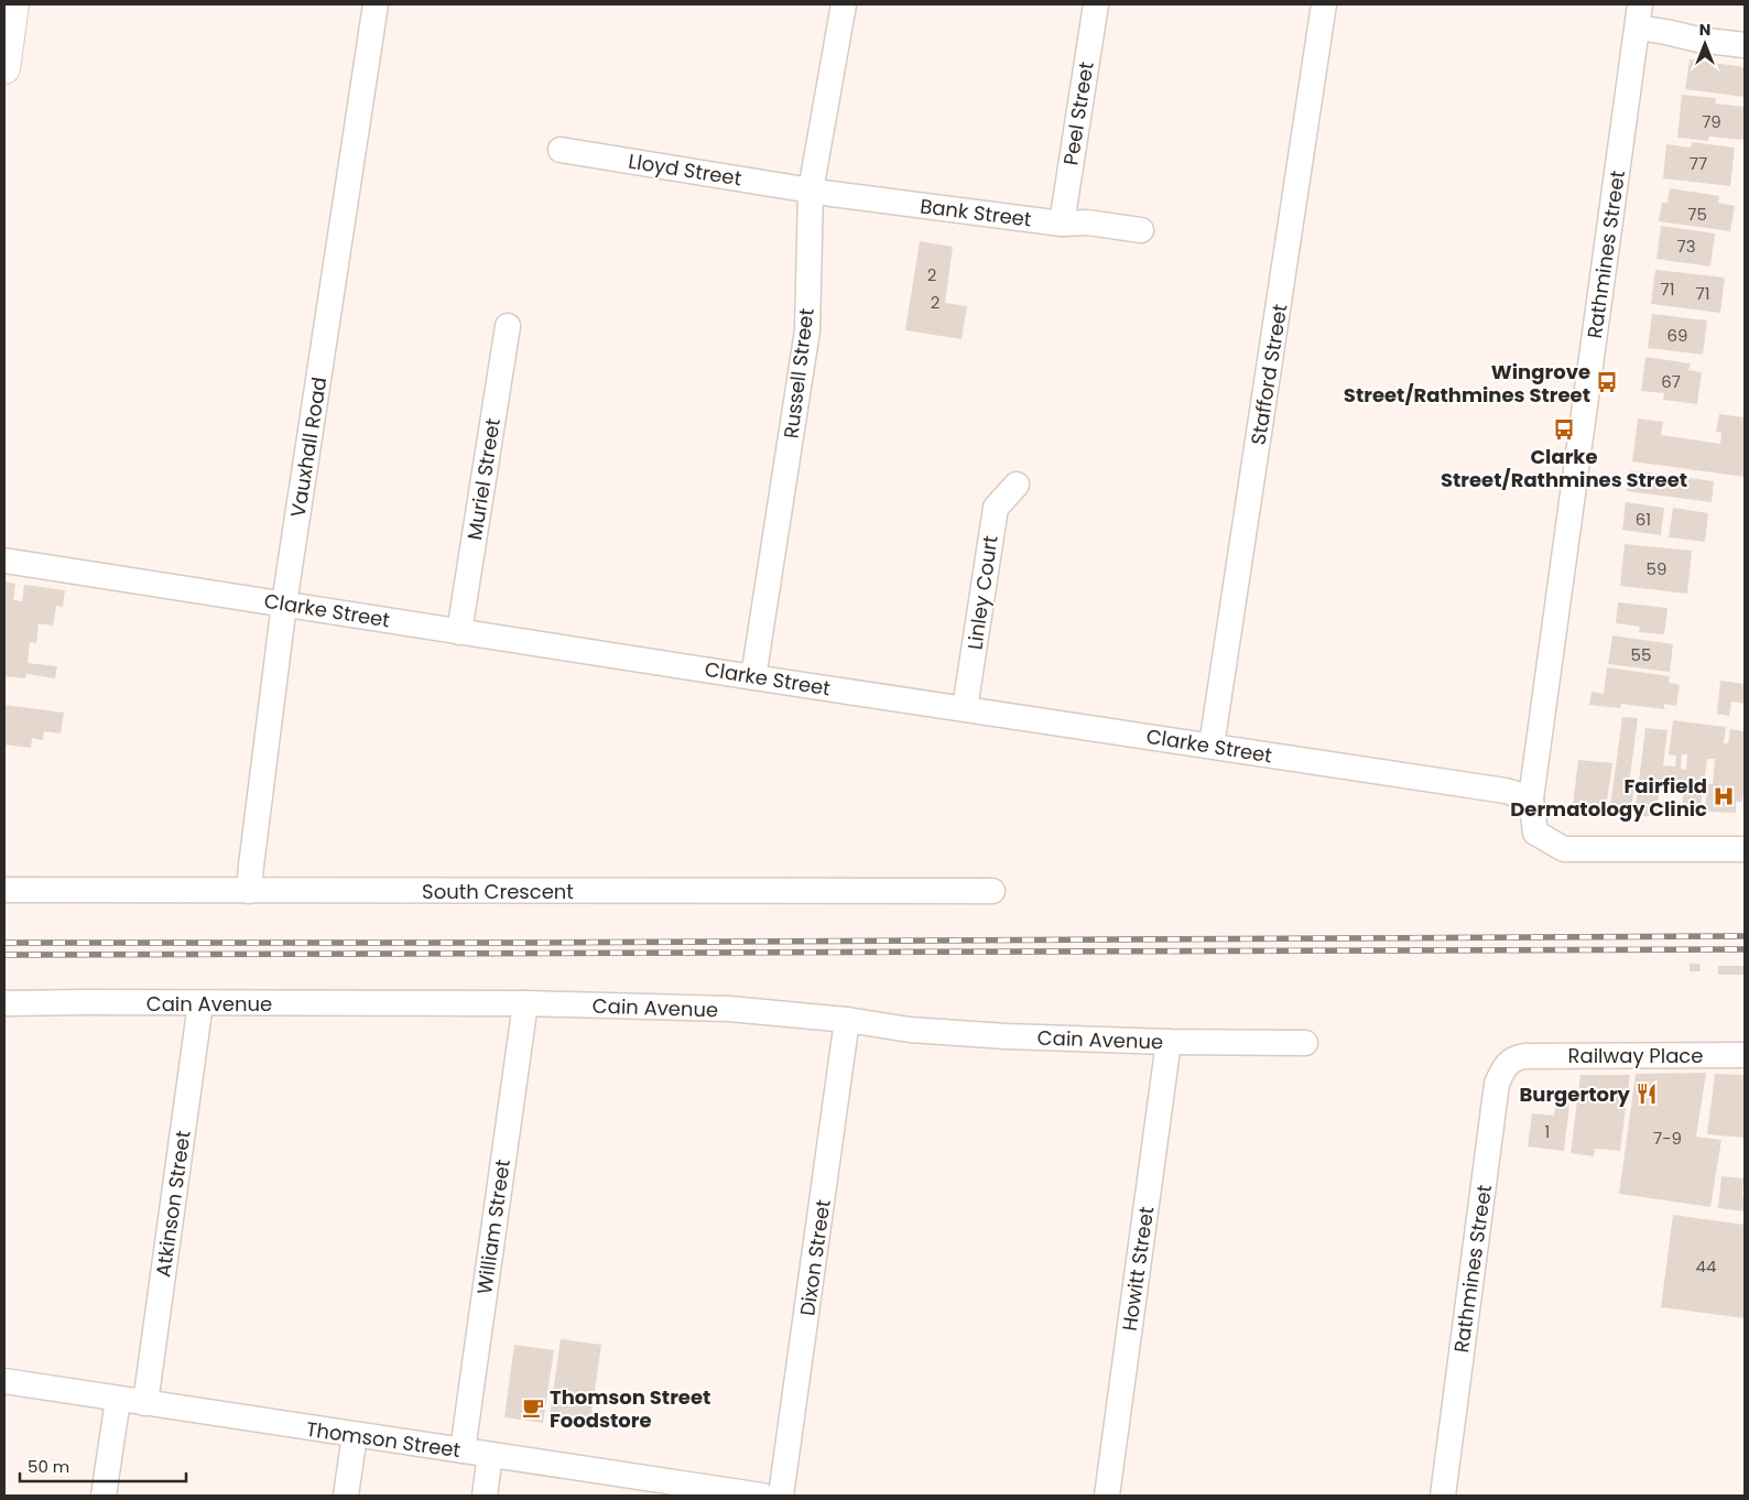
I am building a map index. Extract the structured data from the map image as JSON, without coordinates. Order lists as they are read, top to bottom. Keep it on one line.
{"streets":{"street":["Peel Street","Lloyd Street","Bank Street","Rathmines Street","Russell Street","Stafford Street","Vauxhall Road","Muriel Street","Linley Court","Clarke Street","South Crescent","Cain Avenue","Railway Place","Atkinson Street","William Street","Dixon Street","Howitt Street","Thomson Street"]},"crossings":[["Peel Street","Bank Street"],["Lloyd Street","Bank Street"],["Lloyd Street","Russell Street"],["Bank Street","Russell Street"],["Rathmines Street","Clarke Street"],["Rathmines Street","Railway Place"],["Russell Street","Clarke Street"],["Stafford Street","Clarke Street"],["Vauxhall Road","Clarke Street"],["Vauxhall Road","South Crescent"],["Muriel Street","Clarke Street"],["Linley Court","Clarke Street"],["Cain Avenue","Atkinson Street"],["Cain Avenue","William Street"],["Cain Avenue","Dixon Street"],["Cain Avenue","Howitt Street"],["Atkinson Street","Thomson Street"],["William Street","Thomson Street"]],"places":{"bus stop":["Wingrove Street/Rathmines Street","Clarke Street/Rathmines Street"],"hospital":["Fairfield Dermatology Clinic"],"restaurant":["Burgertory"],"cafe":["Thomson Street Foodstore"]},"house_numbers":["79","77","75","73","2","71","71","2","69","67","61","59","55","1","7-9","44"],"scale_bar":"50 m","north":"top"}
